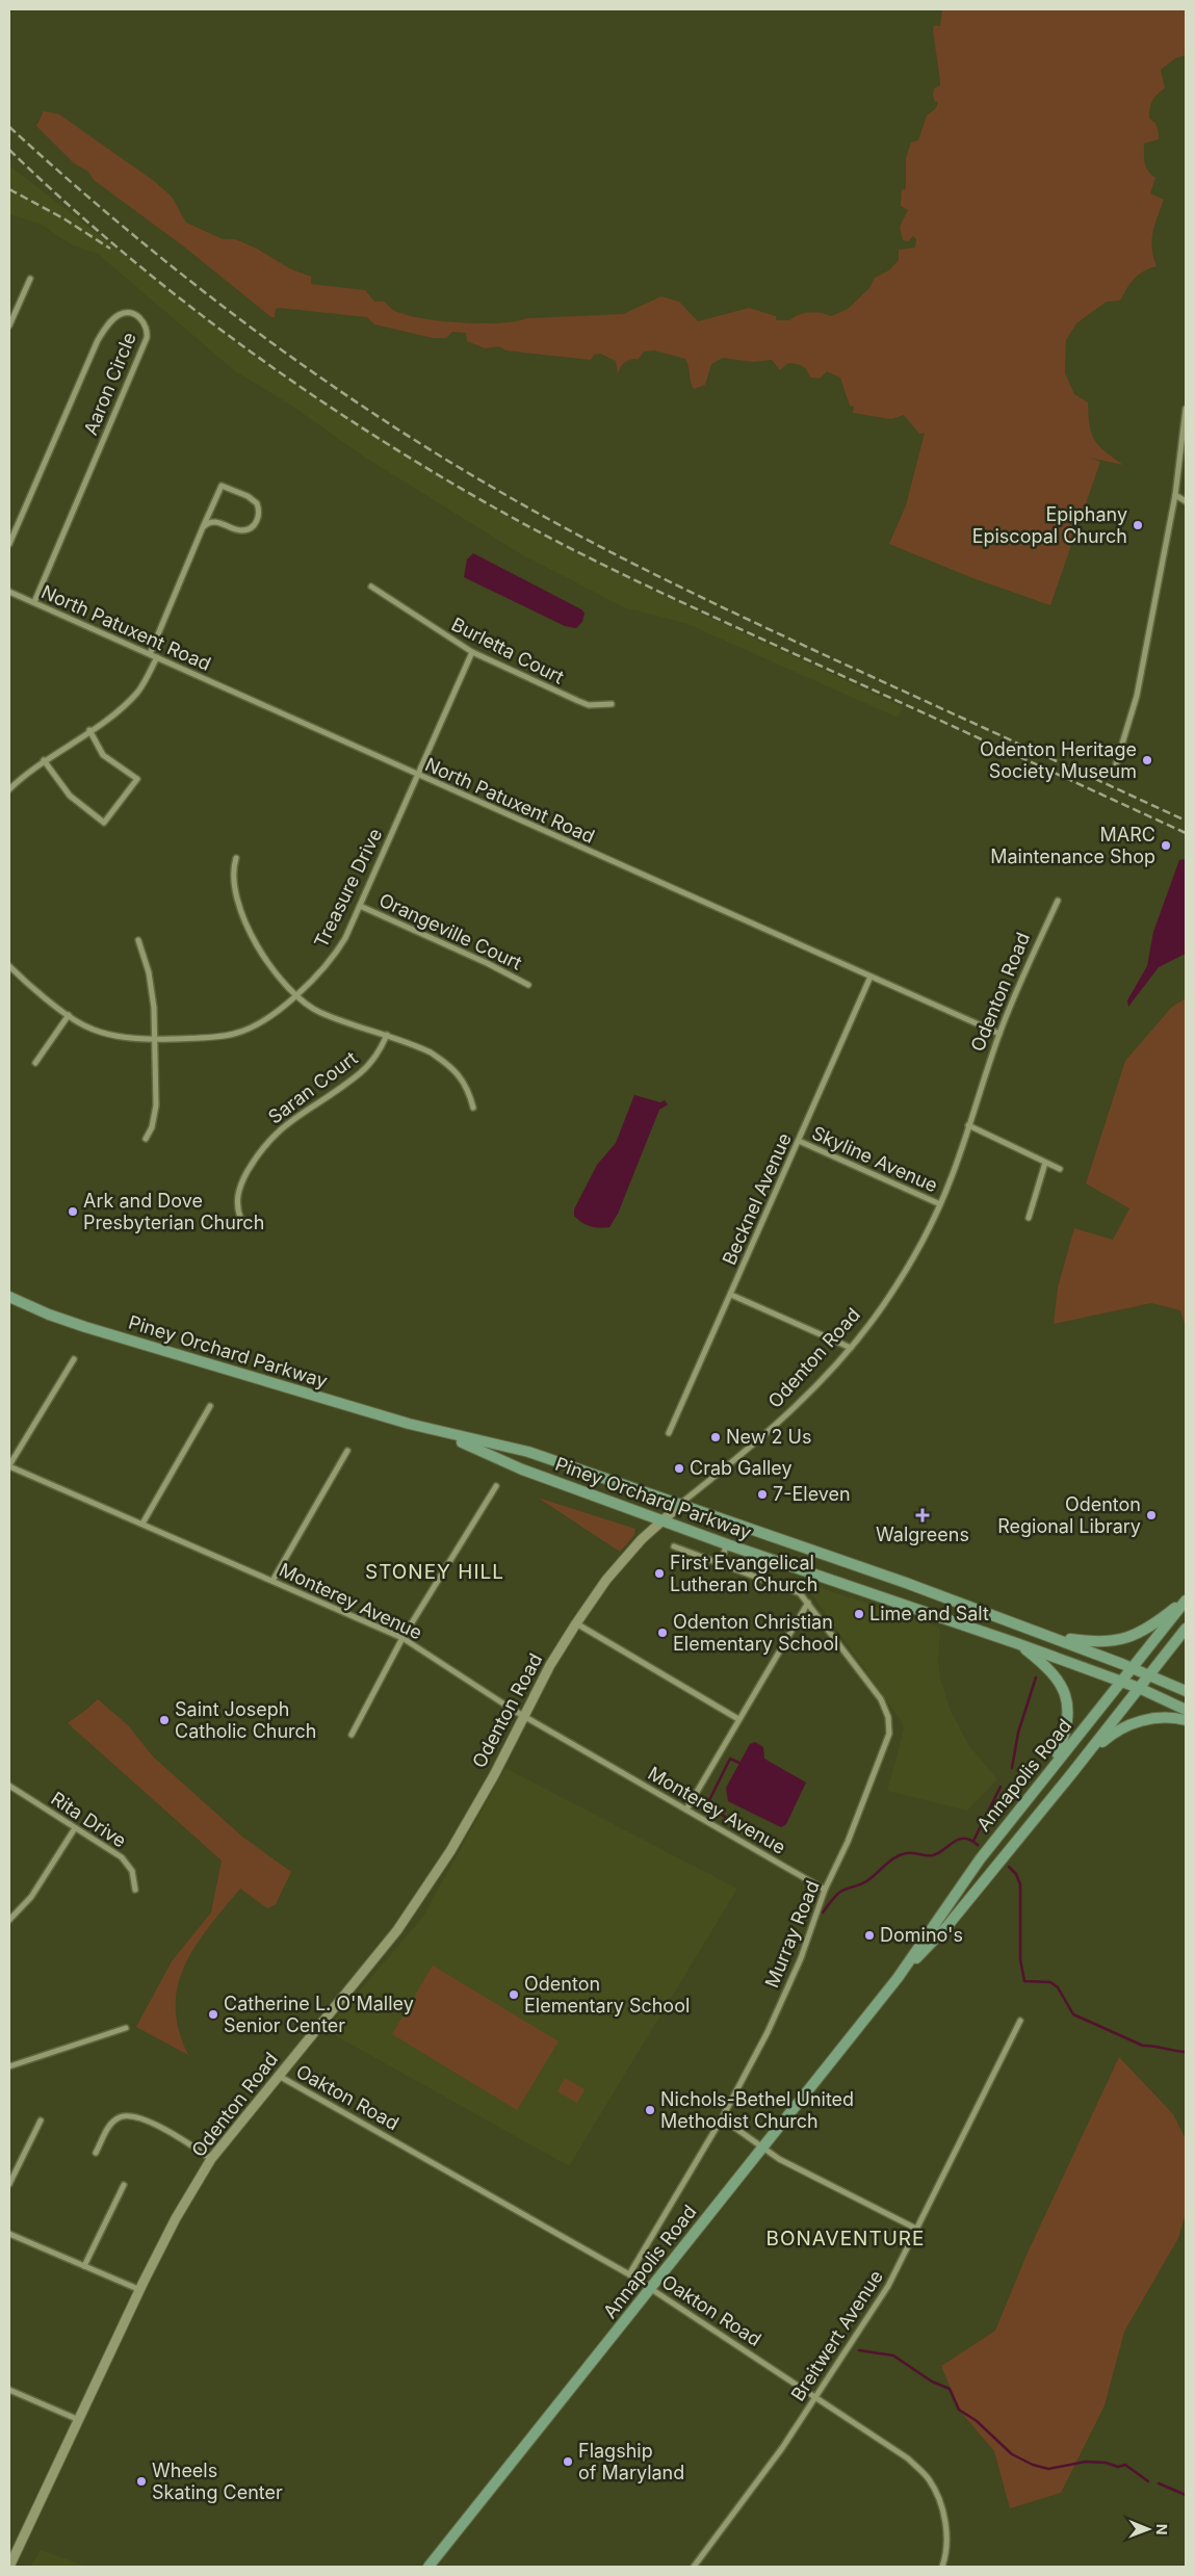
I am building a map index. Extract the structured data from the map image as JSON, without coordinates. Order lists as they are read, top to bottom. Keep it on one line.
{"streets":{"main road":["Piney Orchard Parkway","Annapolis Road"],"street":["Aaron Circle","North Patuxent Road","Burletta Court","Treasure Drive","Orangeville Court","Odenton Road","Saran Court","Skyline Avenue","Becknel Avenue","Monterey Avenue","Rita Drive","Murray Road","Oakton Road","Breitwert Avenue"]},"crossings":[["Aaron Circle","North Patuxent Road"],["North Patuxent Road","Treasure Drive"],["North Patuxent Road","Odenton Road"],["North Patuxent Road","Becknel Avenue"],["Burletta Court","Treasure Drive"],["Treasure Drive","Orangeville Court"],["Odenton Road","Skyline Avenue"],["Odenton Road","Piney Orchard Parkway"],["Odenton Road","Monterey Avenue"],["Odenton Road","Oakton Road"],["Skyline Avenue","Becknel Avenue"],["Piney Orchard Parkway","Annapolis Road"],["Monterey Avenue","Murray Road"],["Annapolis Road","Oakton Road"],["Murray Road","Oakton Road"],["Oakton Road","Breitwert Avenue"]],"districts":["STONEY HILL","BONAVENTURE"],"places":{"other":["Epiphany Episcopal Church","Odenton Heritage Society Museum","MARC Maintenance Shop","Ark and Dove Presbyterian Church","New 2 Us","Crab Galley","7-Eleven","Odenton Regional Library","First Evangelical Lutheran Church","Lime and Salt","Odenton Christian Elementary School","Saint Joseph Catholic Church","Domino's","Odenton Elementary School","Catherine L. O'Malley Senior Center","Nichols-Bethel United Methodist Church","Flagship of Maryland","Wheels Skating Center"],"health":["Walgreens"]},"north":"right"}
